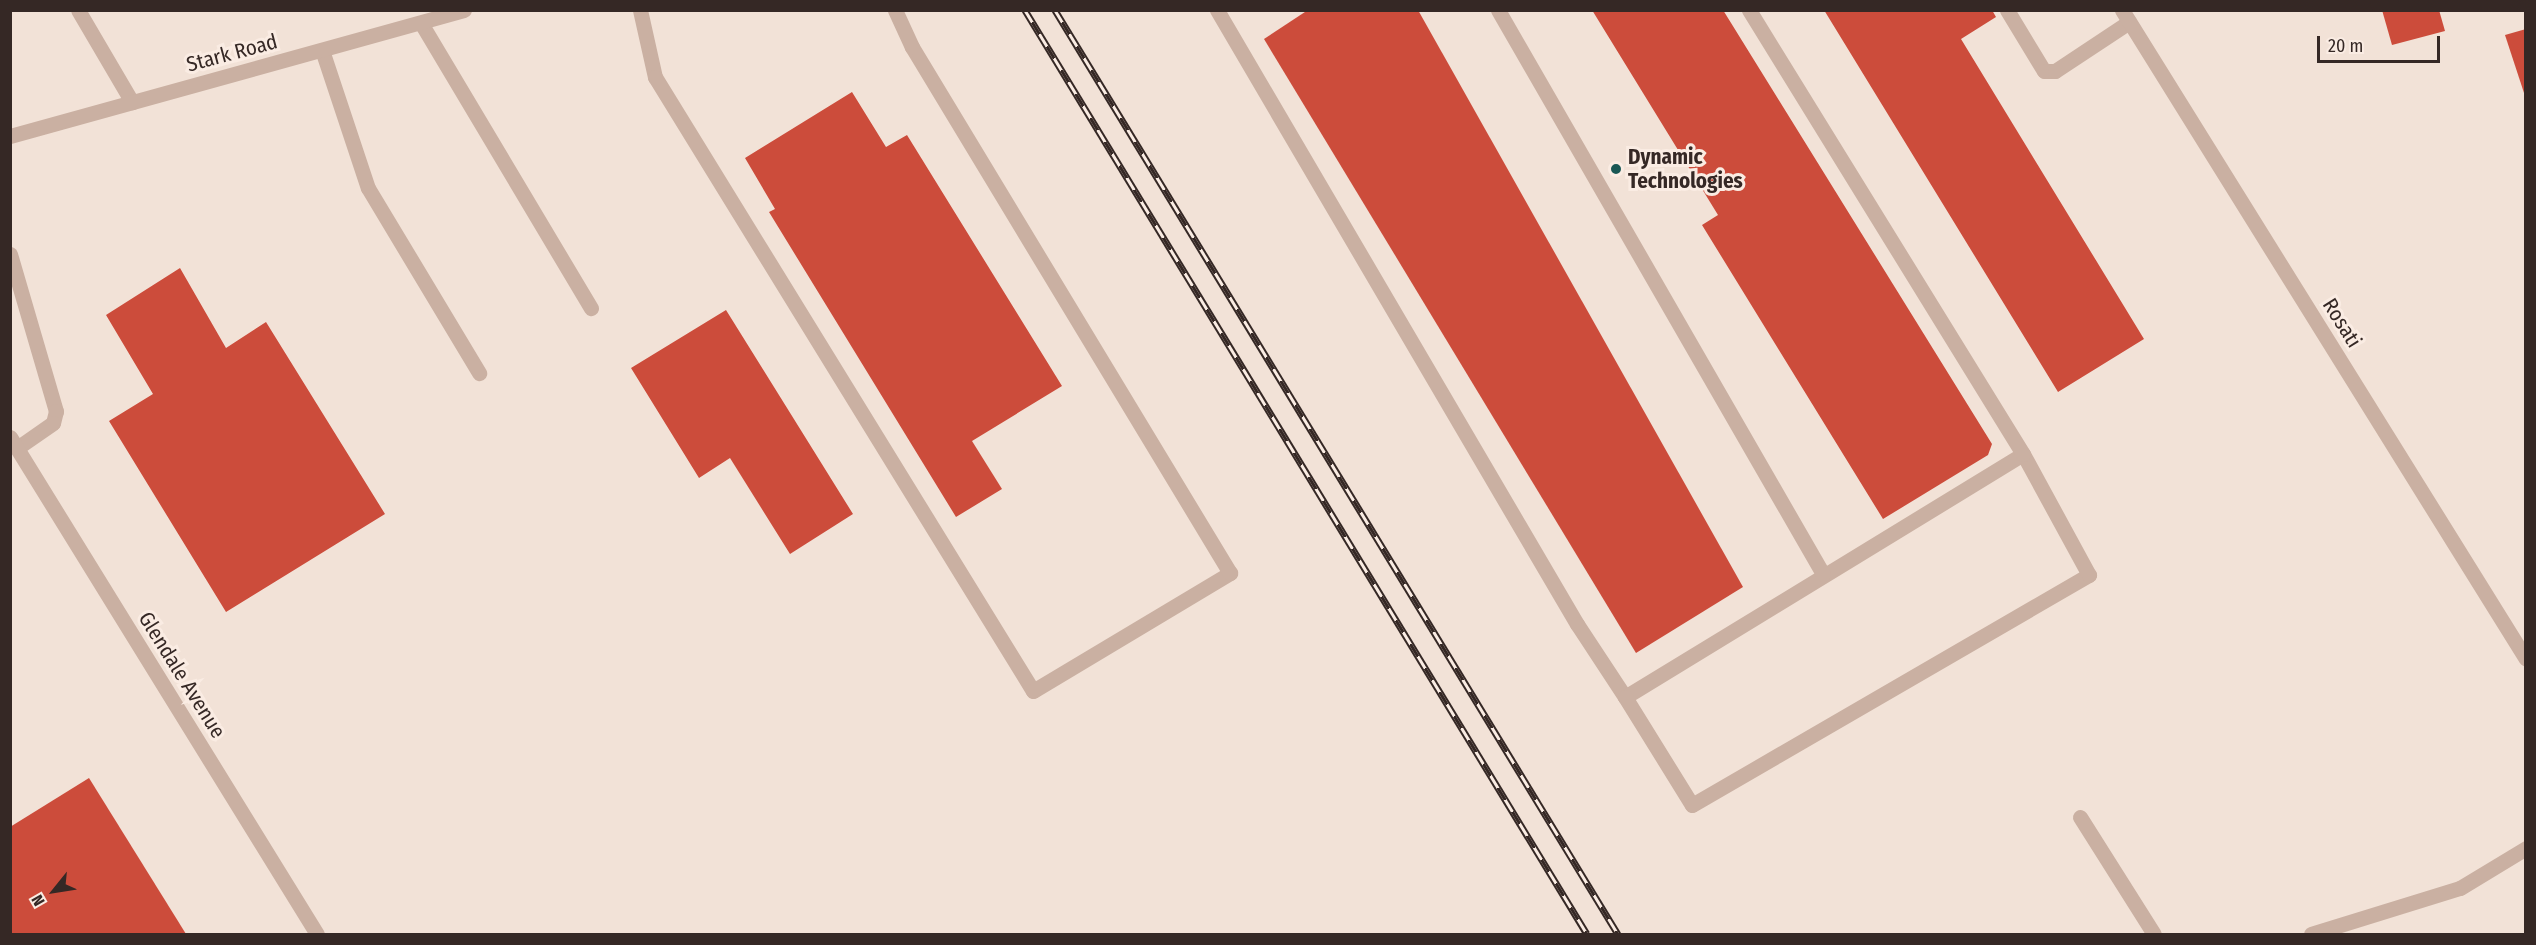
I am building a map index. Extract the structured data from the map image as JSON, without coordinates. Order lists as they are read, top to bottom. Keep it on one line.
{"streets":{"street":["Stark Road","Rosati","Glendale Avenue"]},"places":["Dynamic Technologies"],"scale_bar":"20 m","north":"bottom left"}
